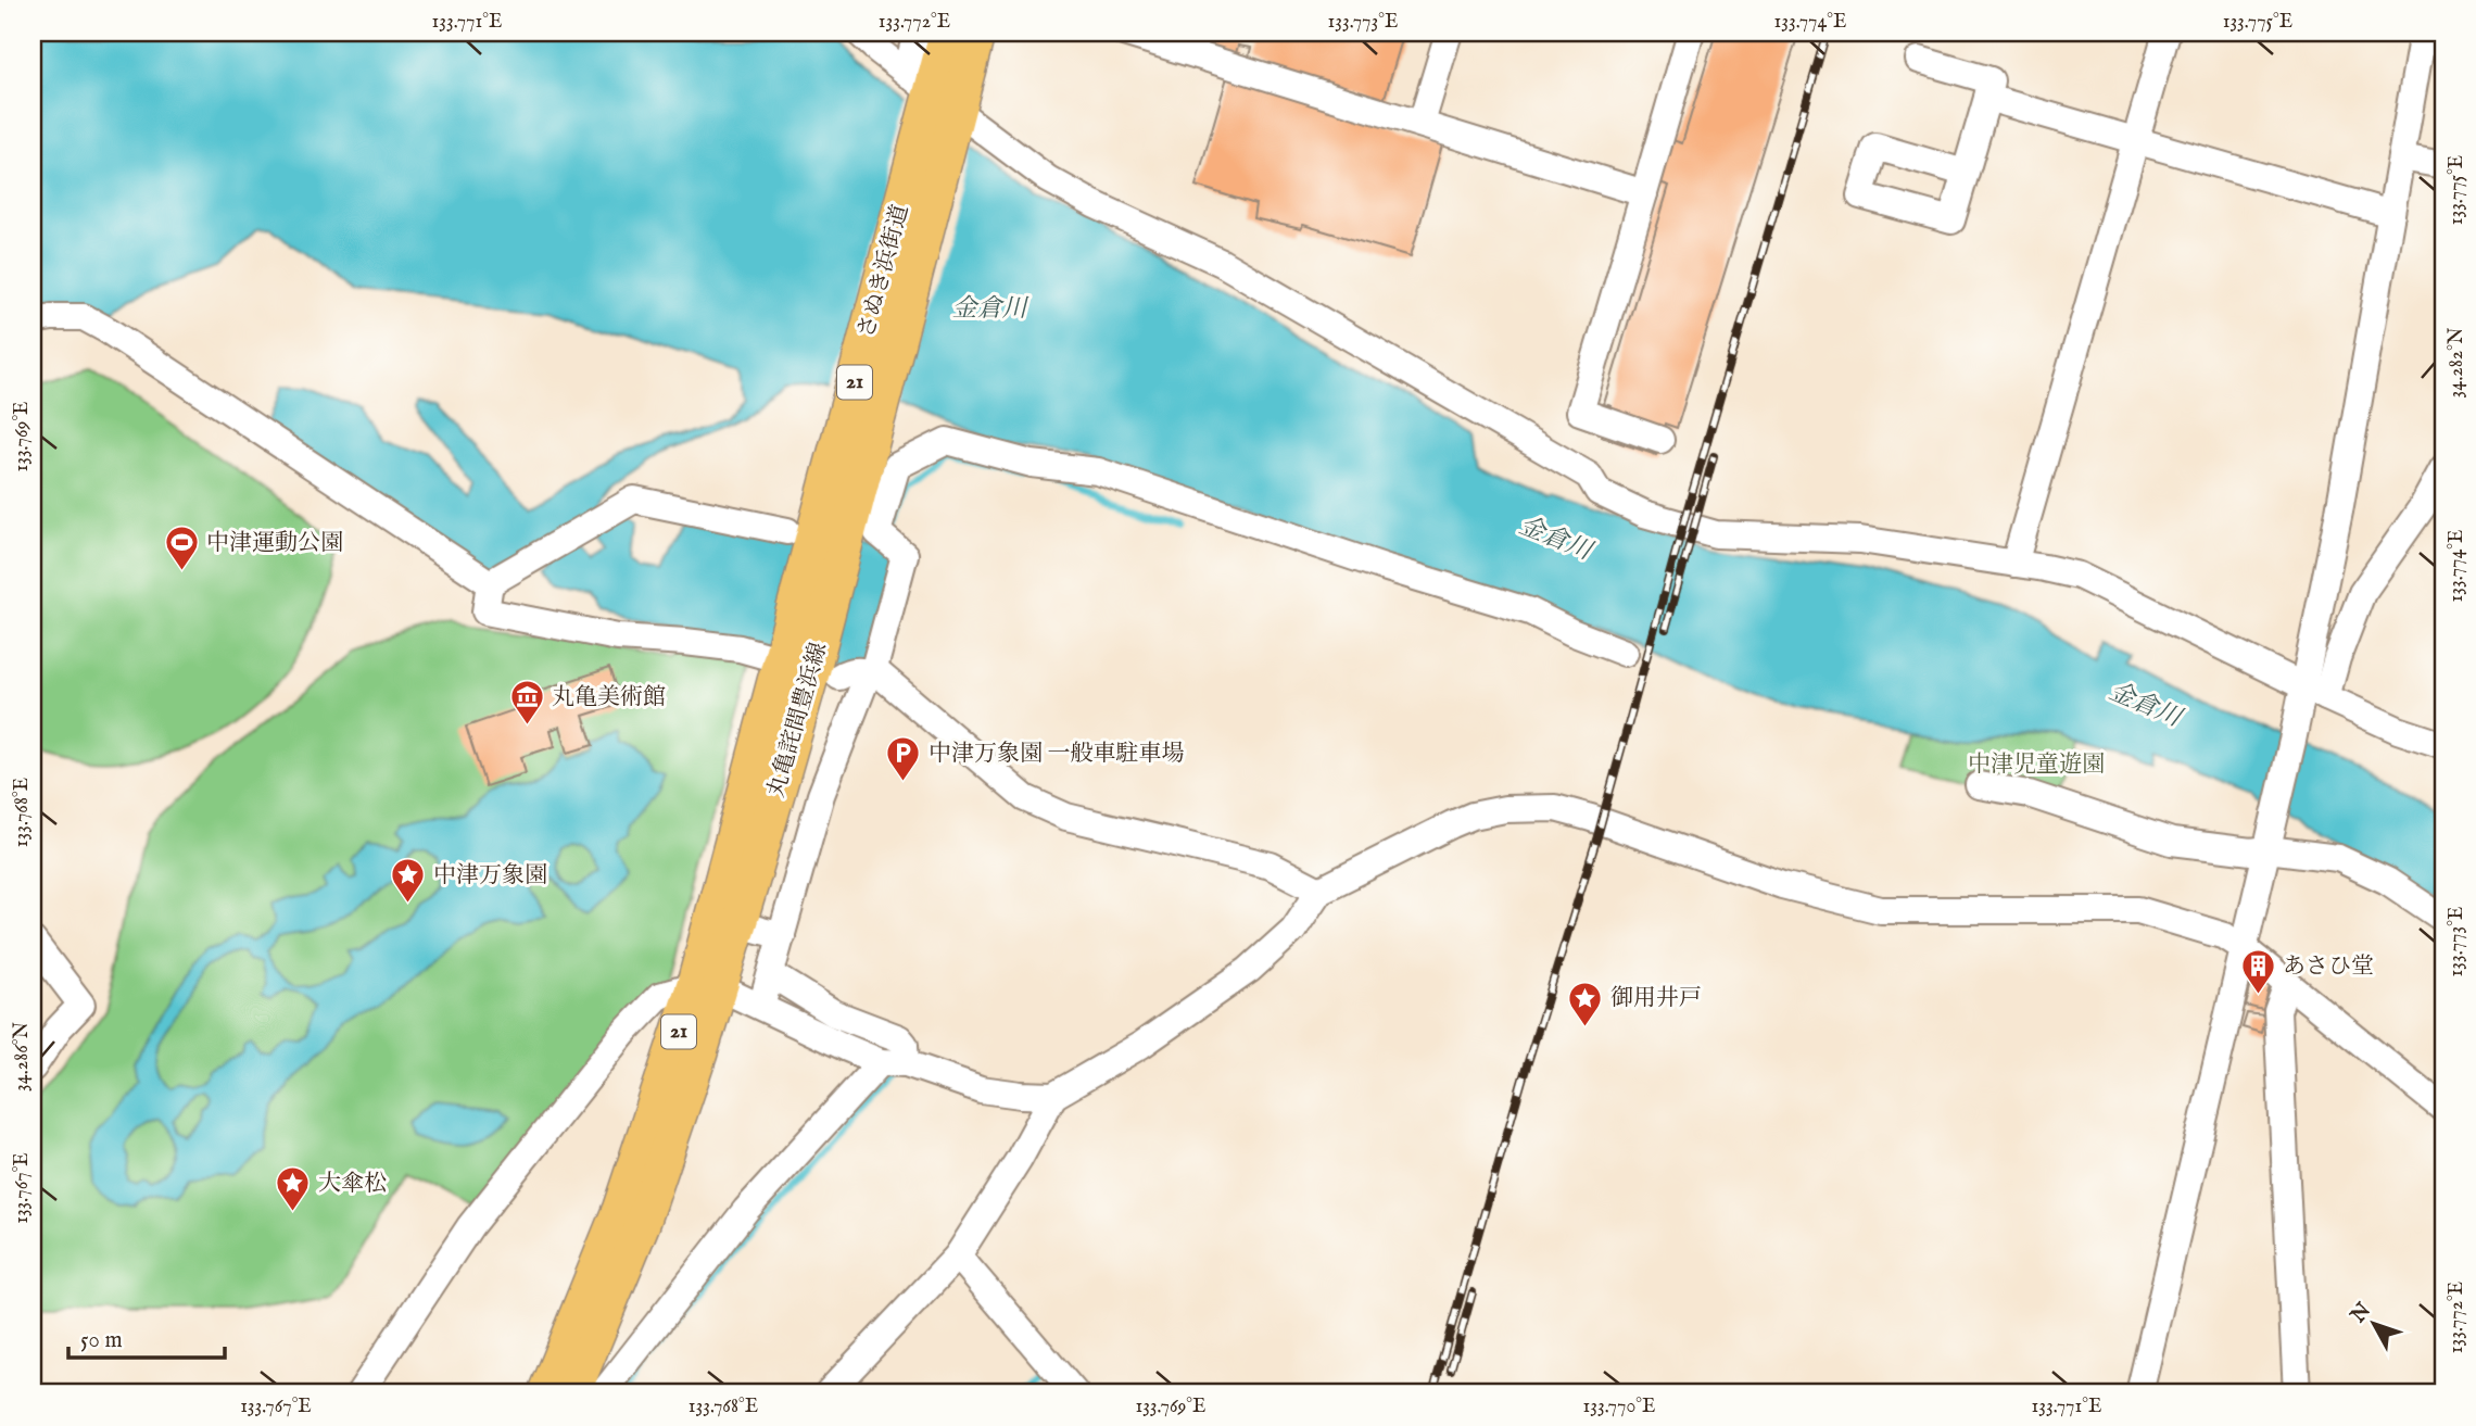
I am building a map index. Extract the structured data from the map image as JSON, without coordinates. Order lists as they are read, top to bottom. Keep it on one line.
{"streets":{"main road":["さぬき浜街道","21","丸亀詫間豊浜線"]},"crossings":[["さぬき浜街道","21"],["さぬき浜街道","丸亀詫間豊浜線"]],"water":["金倉川"],"parks":["中津児童遊園"],"places":{"sports":["中津運動公園"],"museum":["丸亀美術館"],"parking":["中津万象園 一般車駐車場"],"place":["中津万象園","御用井戸","大傘松"],"building":["あさひ堂"]},"scale_bar":"50 m","north":"top left","coordinates":["133.771°E","133.772°E","133.773°E","133.774°E","133.775°E","34.282°N","133.769°E","133.768°E","34.286°N","133.767°E","133.770°E"]}
